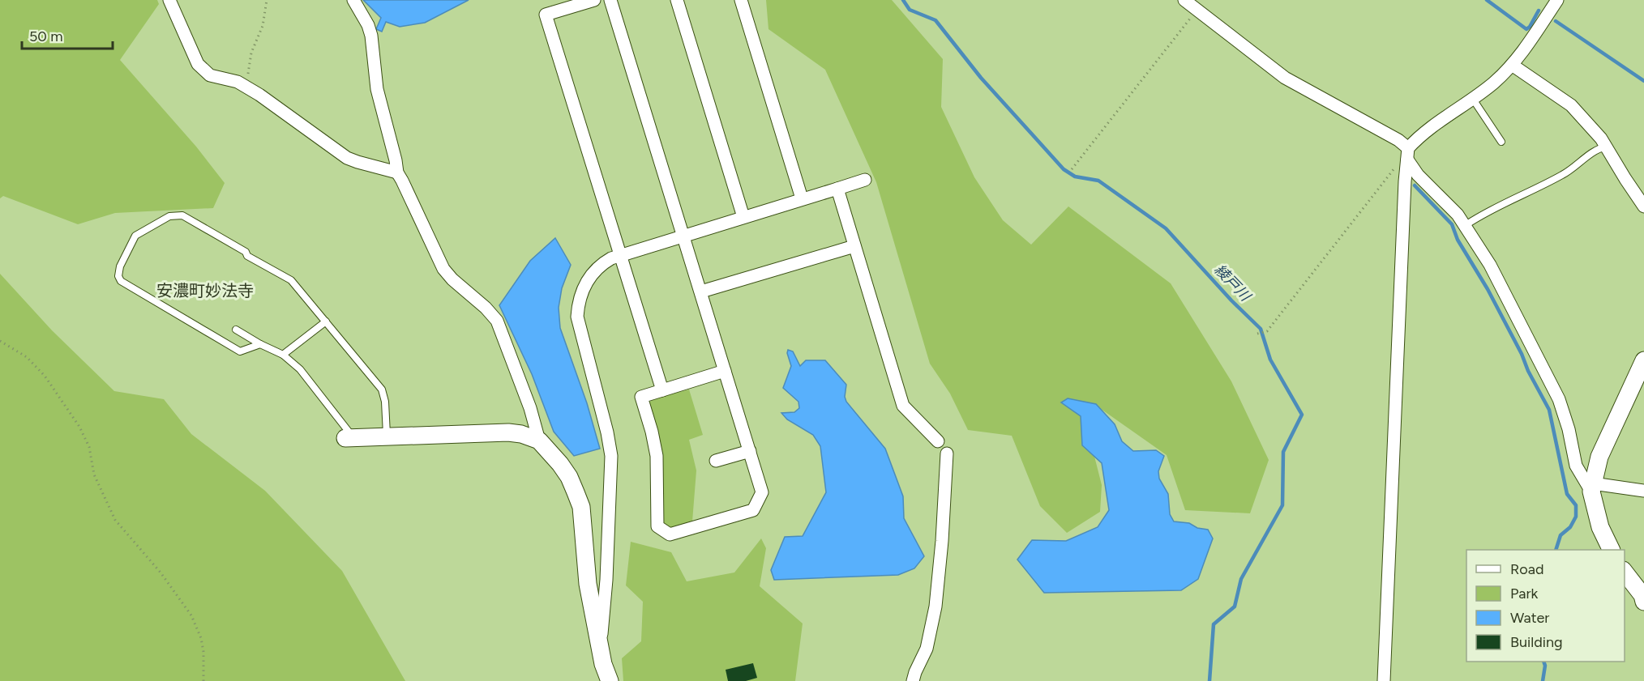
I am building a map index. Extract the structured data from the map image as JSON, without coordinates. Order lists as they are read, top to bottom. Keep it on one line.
{"districts":["安濃町妙法寺"],"water":["綾戸川"],"legend":["Road","Park","Water","Building"],"scale_bar":"50 m"}
